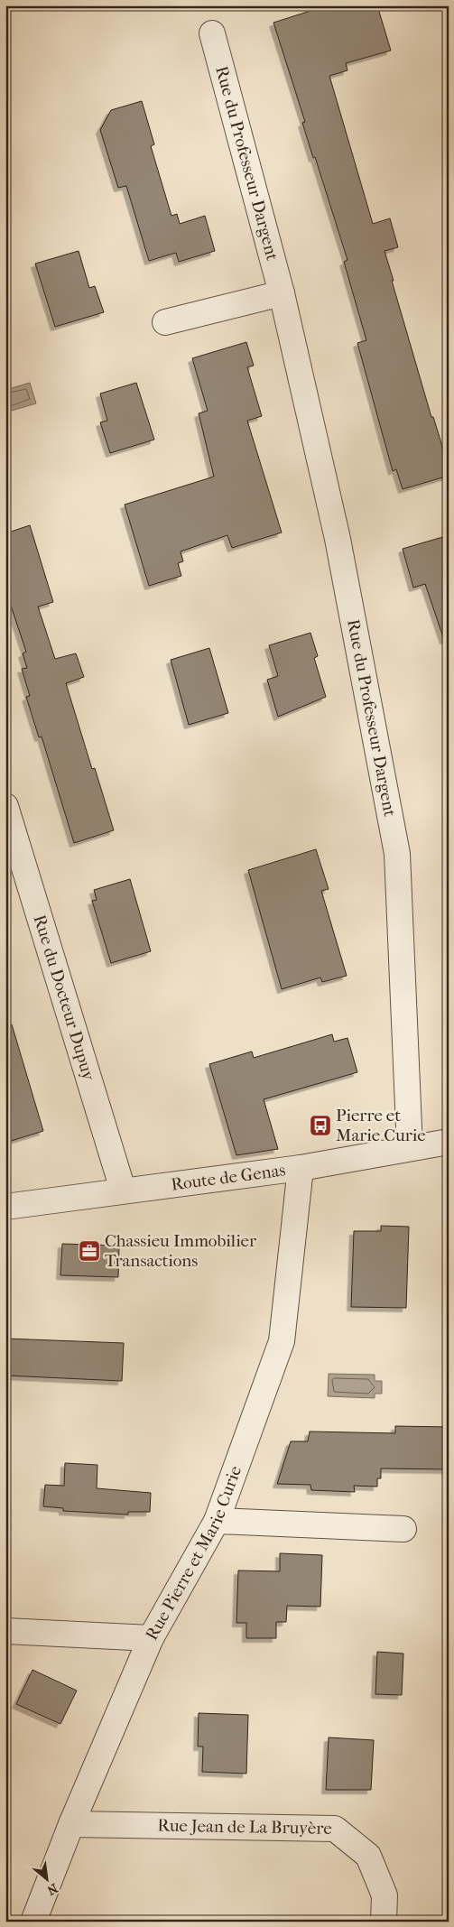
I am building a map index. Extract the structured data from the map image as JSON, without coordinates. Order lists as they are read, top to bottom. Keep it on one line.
{"streets":{"street":["Rue du Professeur Dargent","Rue du Docteur Dupuy","Route de Genas","Rue Pierre et Marie Curie","Rue Jean de La Bruyère"]},"crossings":[["Rue du Professeur Dargent","Route de Genas"],["Rue du Docteur Dupuy","Route de Genas"],["Route de Genas","Rue Pierre et Marie Curie"],["Rue Pierre et Marie Curie","Rue Jean de La Bruyère"]],"places":{"bus stop":["Pierre et Marie Curie"],"office":["Chassieu Immobilier Transactions"]},"north":"bottom right"}
